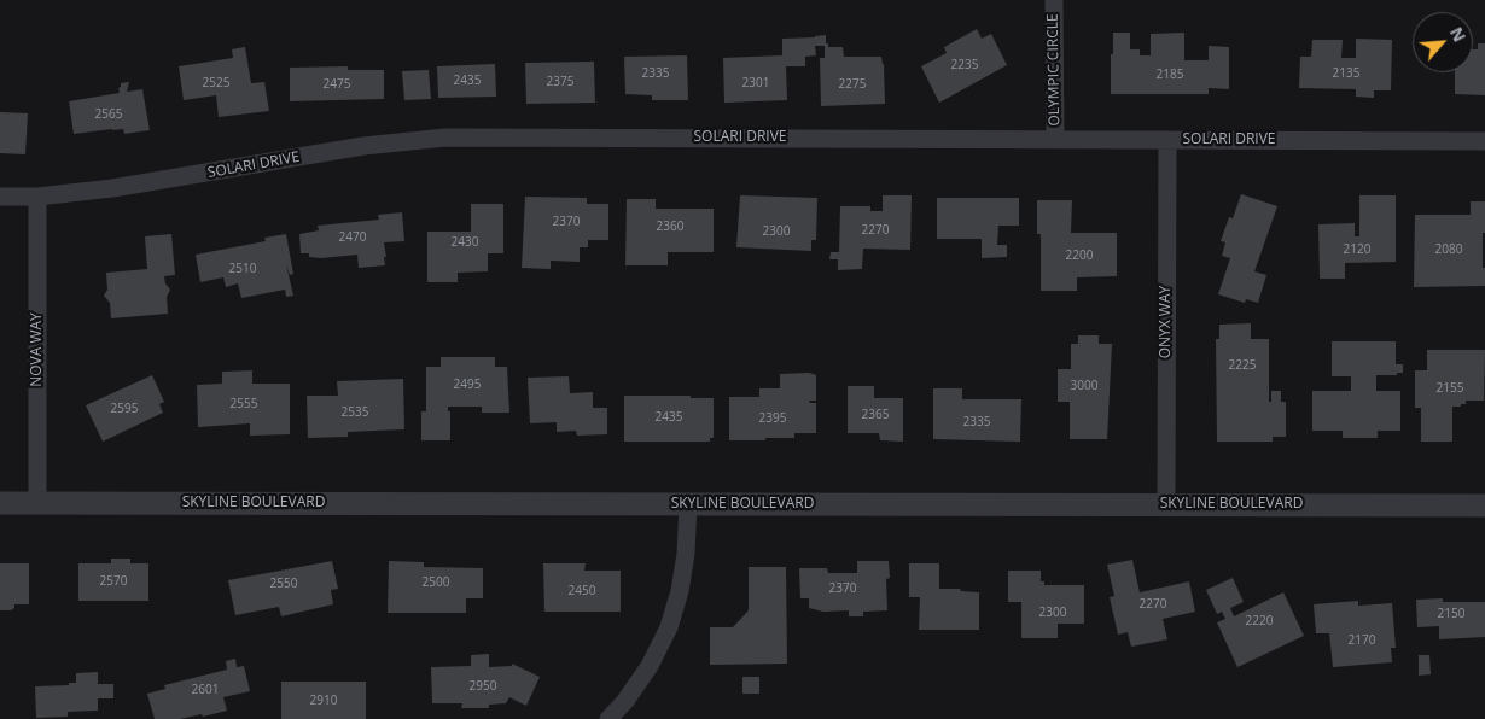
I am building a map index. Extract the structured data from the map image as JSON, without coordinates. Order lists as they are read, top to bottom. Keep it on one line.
{"streets":{"street":["OLYMPIC CIRCLE","SOLARI DRIVE","ONYX WAY","NOVA WAY","SKYLINE BOULEVARD"]},"crossings":[["OLYMPIC CIRCLE","SOLARI DRIVE"],["SOLARI DRIVE","ONYX WAY"],["SOLARI DRIVE","NOVA WAY"],["ONYX WAY","SKYLINE BOULEVARD"],["NOVA WAY","SKYLINE BOULEVARD"]],"house_numbers":["2235","2335","2135","2185","2435","2375","2525","2301","2475","2275","2565","2370","2360","2270","2300","2470","2430","2120","2080","2200","2510","2225","2495","3000","2155","2555","2595","2535","2365","2435","2395","2335","2570","2500","2550","2370","2450","2270","2300","2150","2220","2170","2950","2601","2910"],"north":"top right"}
